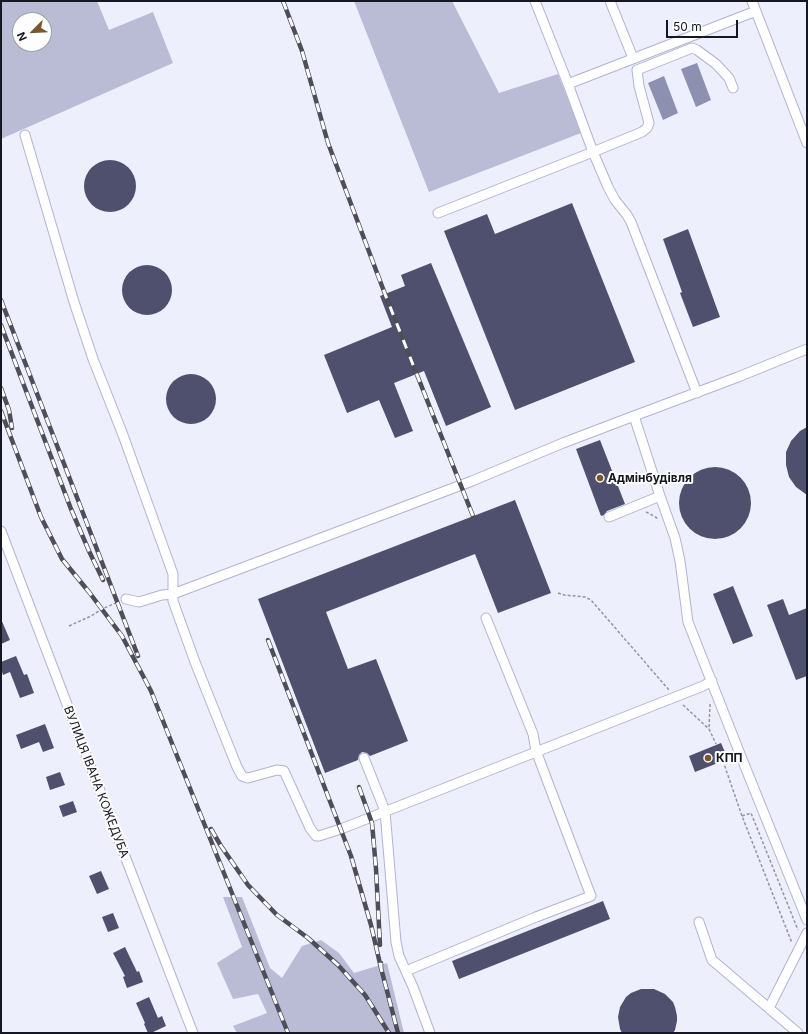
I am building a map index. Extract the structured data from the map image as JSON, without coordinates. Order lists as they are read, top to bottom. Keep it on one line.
{"streets":{"street":["ВУЛИЦЯ ІВАНА КОЖЕДУБА"]},"places":["Адмінбудівля","КПП"],"scale_bar":"50 m","north":"bottom left"}
